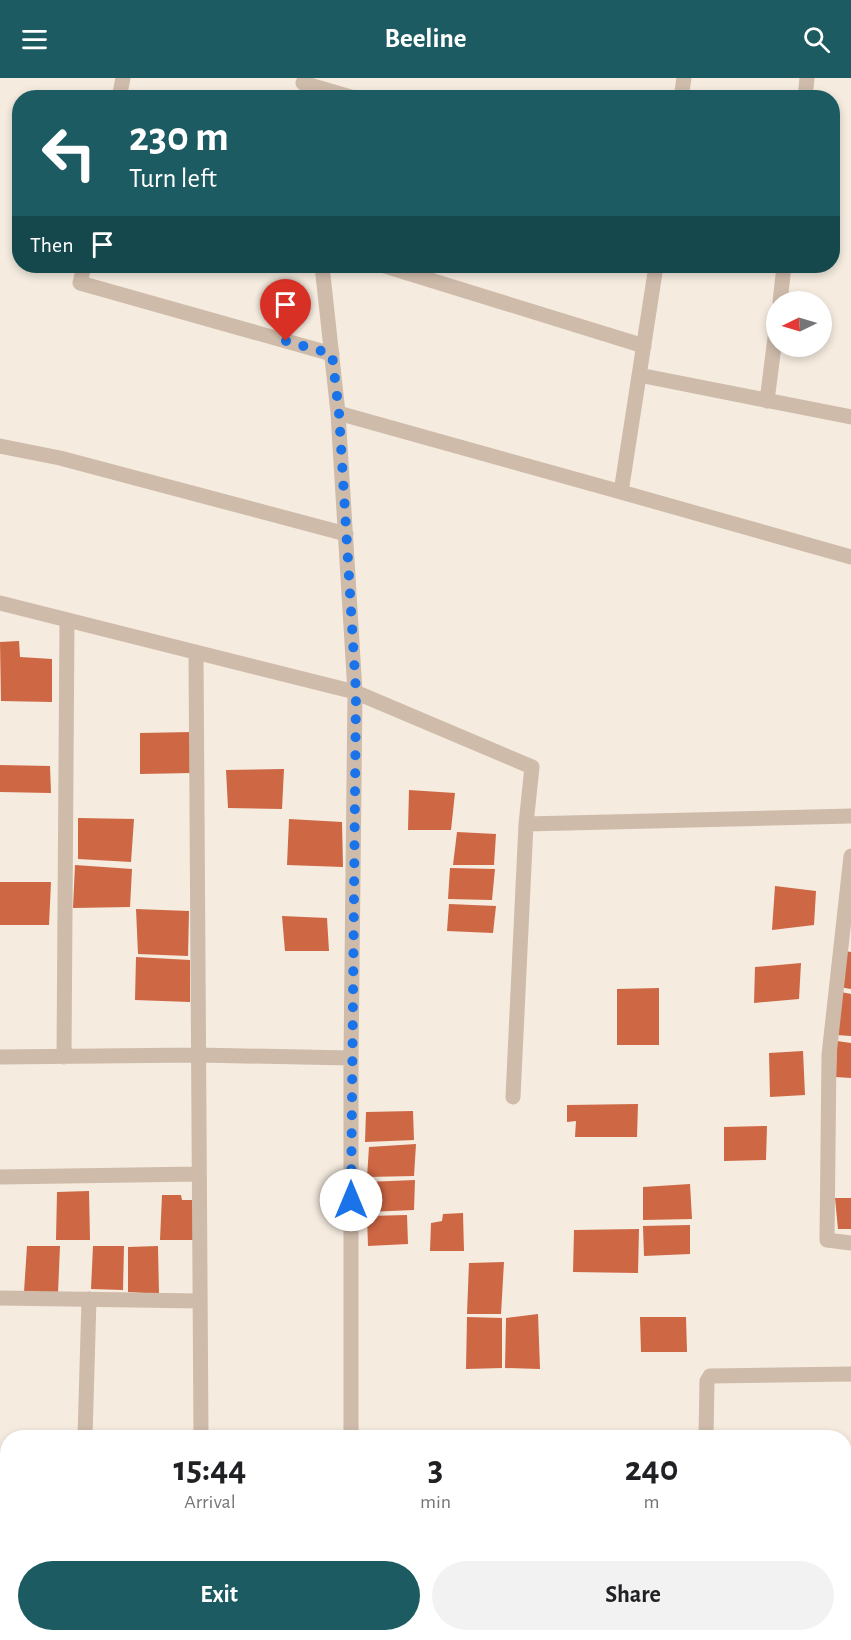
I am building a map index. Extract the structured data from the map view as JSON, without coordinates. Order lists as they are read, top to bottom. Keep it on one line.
{"north":"left","page":{"header":"Beeline","turn":["230 m","Turn left"],"then":"Then","eta":["15:44","Arrival","3","min","240","m"],"buttons":["Exit","Share"]}}
